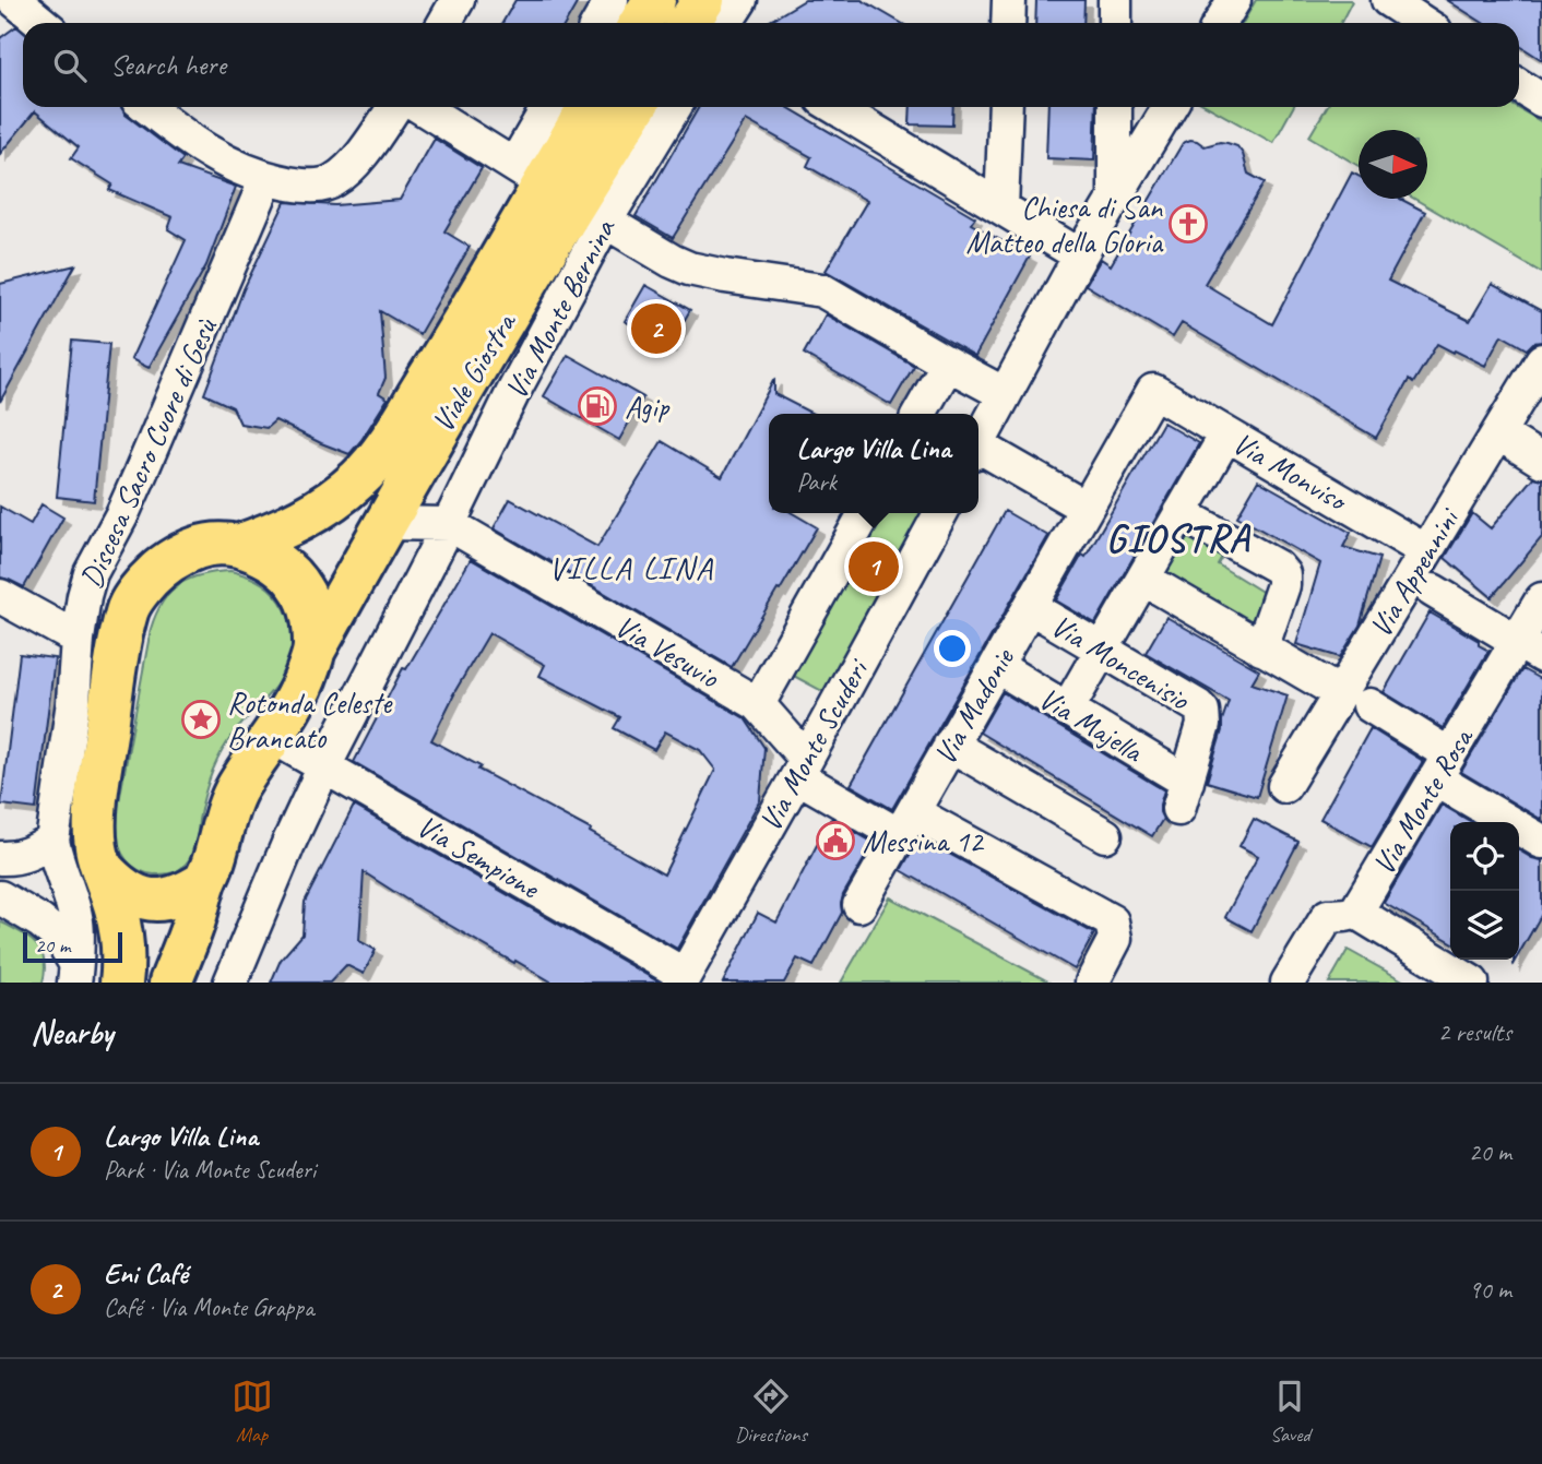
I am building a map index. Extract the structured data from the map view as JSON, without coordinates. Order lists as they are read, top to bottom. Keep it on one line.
{"streets":{"main road":["Viale Giostra"],"street":["Via Monte Bernina","Discesa Sacro Cuore di Gesù","Via Monviso","Via Appennini","Via Vesuvio","Via Moncenisio","Via Madonie","Via Majella","Via Monte Scuderi","Via Monte Rosa","Via Sempione"]},"crossings":[["Via Monte Bernina","Viale Giostra"],["Via Monte Bernina","Via Vesuvio"],["Via Monte Bernina","Via Sempione"],["Viale Giostra","Via Vesuvio"],["Via Monviso","Via Appennini"],["Via Monviso","Via Madonie"],["Via Vesuvio","Via Madonie"],["Via Vesuvio","Via Monte Scuderi"],["Via Moncenisio","Via Madonie"],["Via Moncenisio","Via Majella"],["Via Madonie","Via Majella"],["Via Monte Scuderi","Via Sempione"]],"districts":["GIOSTRA","VILLA LINA"],"places":{"church":["Chiesa di San Matteo della Gloria"],"fuel station":["Agip"],"place":["Rotonda Celeste Brancato"],"public building":["Messina 12"]},"scale_bar":"20 m","north":"right","page":{"search":"Search here","pins":["2","1"],"popup":["Largo Villa Lina","Park"],"scale":"20 m","heading":["Nearby","2 results"],"list":[{"mark":"1","name":"Largo Villa Lina","note":"Park · Via Monte Scuderi","value":"20 m"},{"mark":"2","name":"Eni Café","note":"Café · Via Monte Grappa","value":"90 m"}],"nav":["Map","Directions","Saved"]}}
